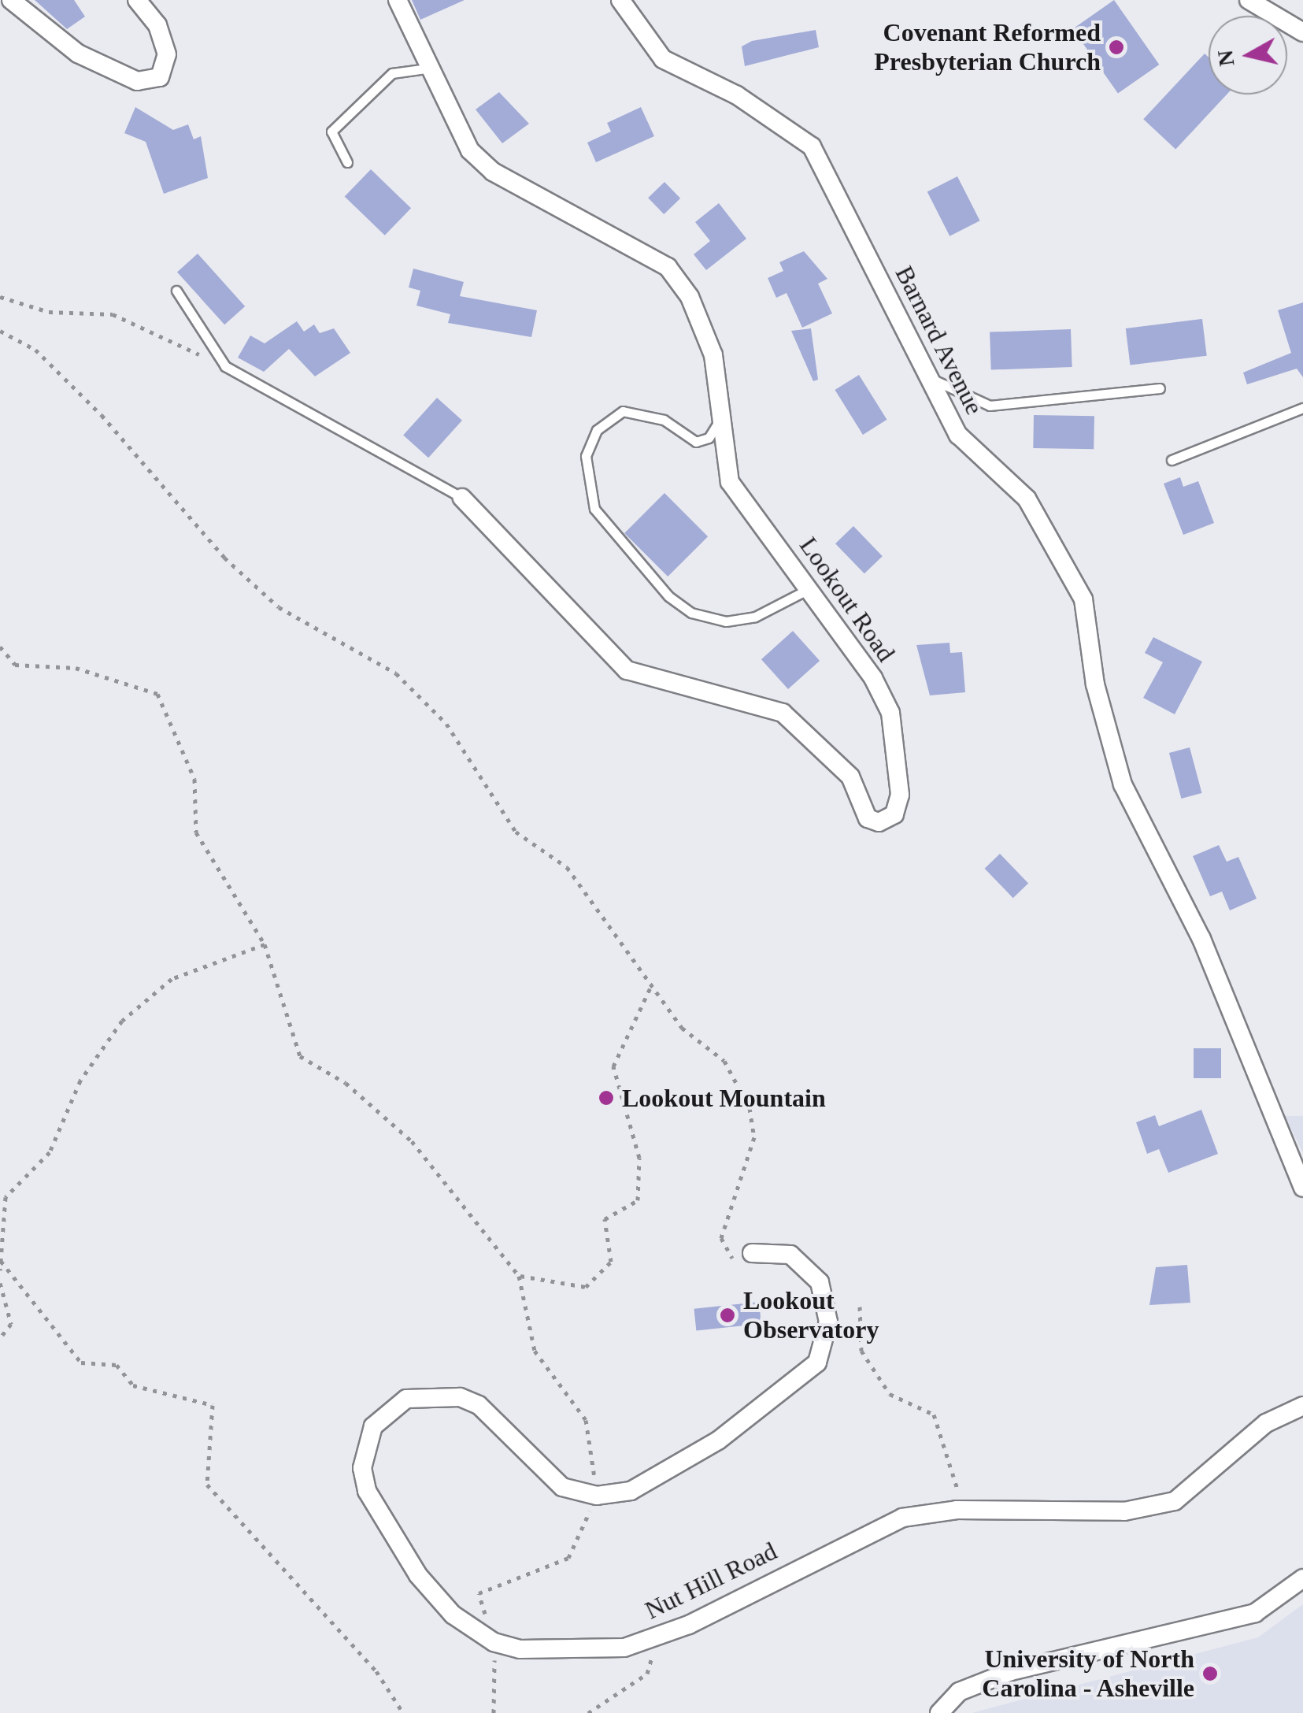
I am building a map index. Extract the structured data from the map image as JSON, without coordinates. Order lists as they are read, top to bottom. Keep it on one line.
{"streets":{"street":["Barnard Avenue","Lookout Road","Nut Hill Road"]},"places":["Covenant Reformed Presbyterian Church","Lookout Mountain","Lookout Observatory","University of North Carolina - Asheville"],"north":"left"}
